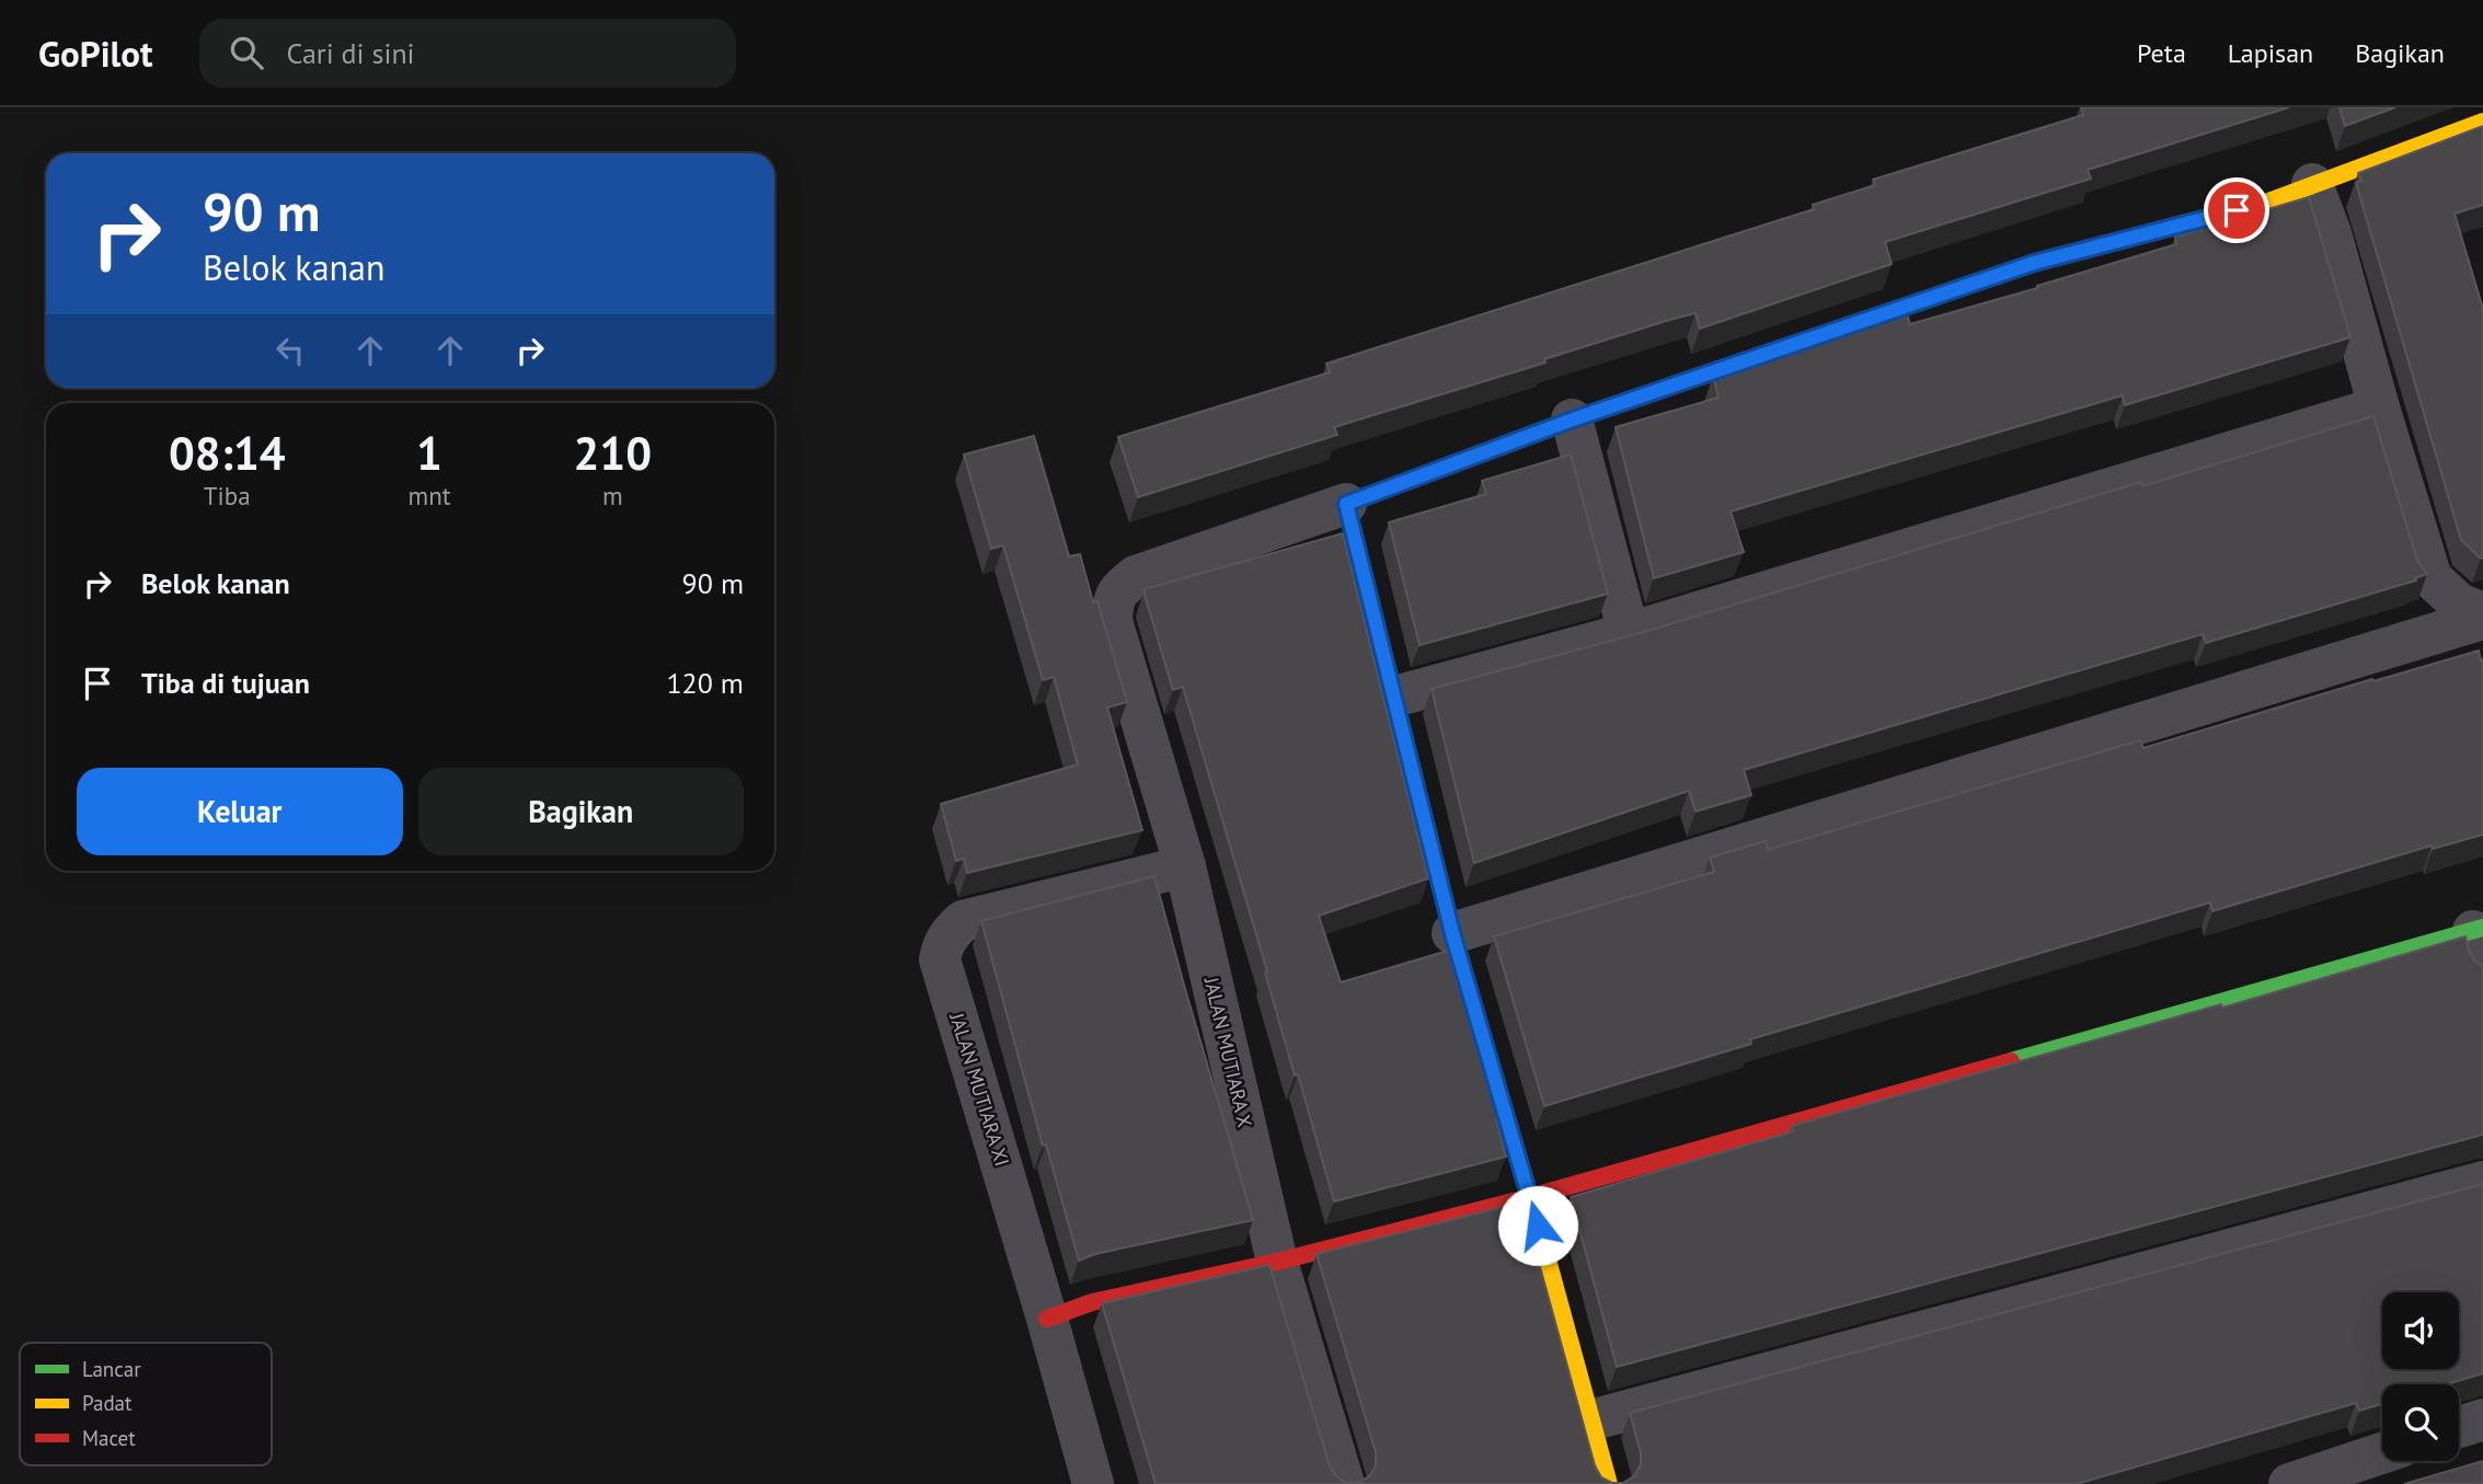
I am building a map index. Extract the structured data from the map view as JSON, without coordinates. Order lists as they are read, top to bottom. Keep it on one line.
{"streets":{"street":["JALAN MUTIARA X","JALAN MUTIARA XI"]},"crossings":[["JALAN MUTIARA X","JALAN MUTIARA XI"]],"legend":["Lancar","Padat","Macet"],"page":{"header":"GoPilot","search":"Cari di sini","nav":["Peta","Lapisan","Bagikan"],"turn":["90 m","Belok kanan"],"eta":["08:14","Tiba","1","mnt","210","m"],"list":[{"name":"Belok kanan","value":"90 m"},{"name":"Tiba di tujuan","value":"120 m"}],"buttons":["Keluar","Bagikan"]}}
